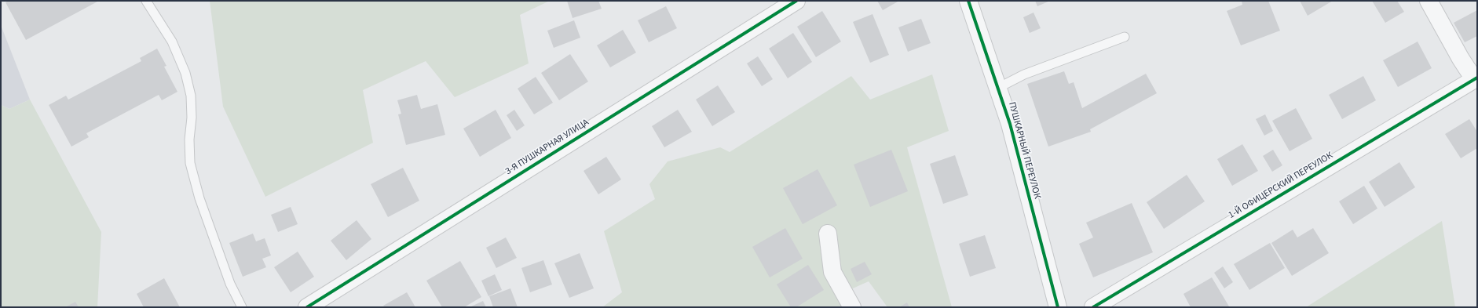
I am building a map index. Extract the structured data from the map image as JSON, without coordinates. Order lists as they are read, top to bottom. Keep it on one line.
{"streets":{"street":["3-Я ПУШКАРНАЯ УЛИЦА","ПУШКАРНЫЙ ПЕРЕУЛОК","1-Й ОФИЦЕРСКИЙ ПЕРЕУЛОК"]}}
